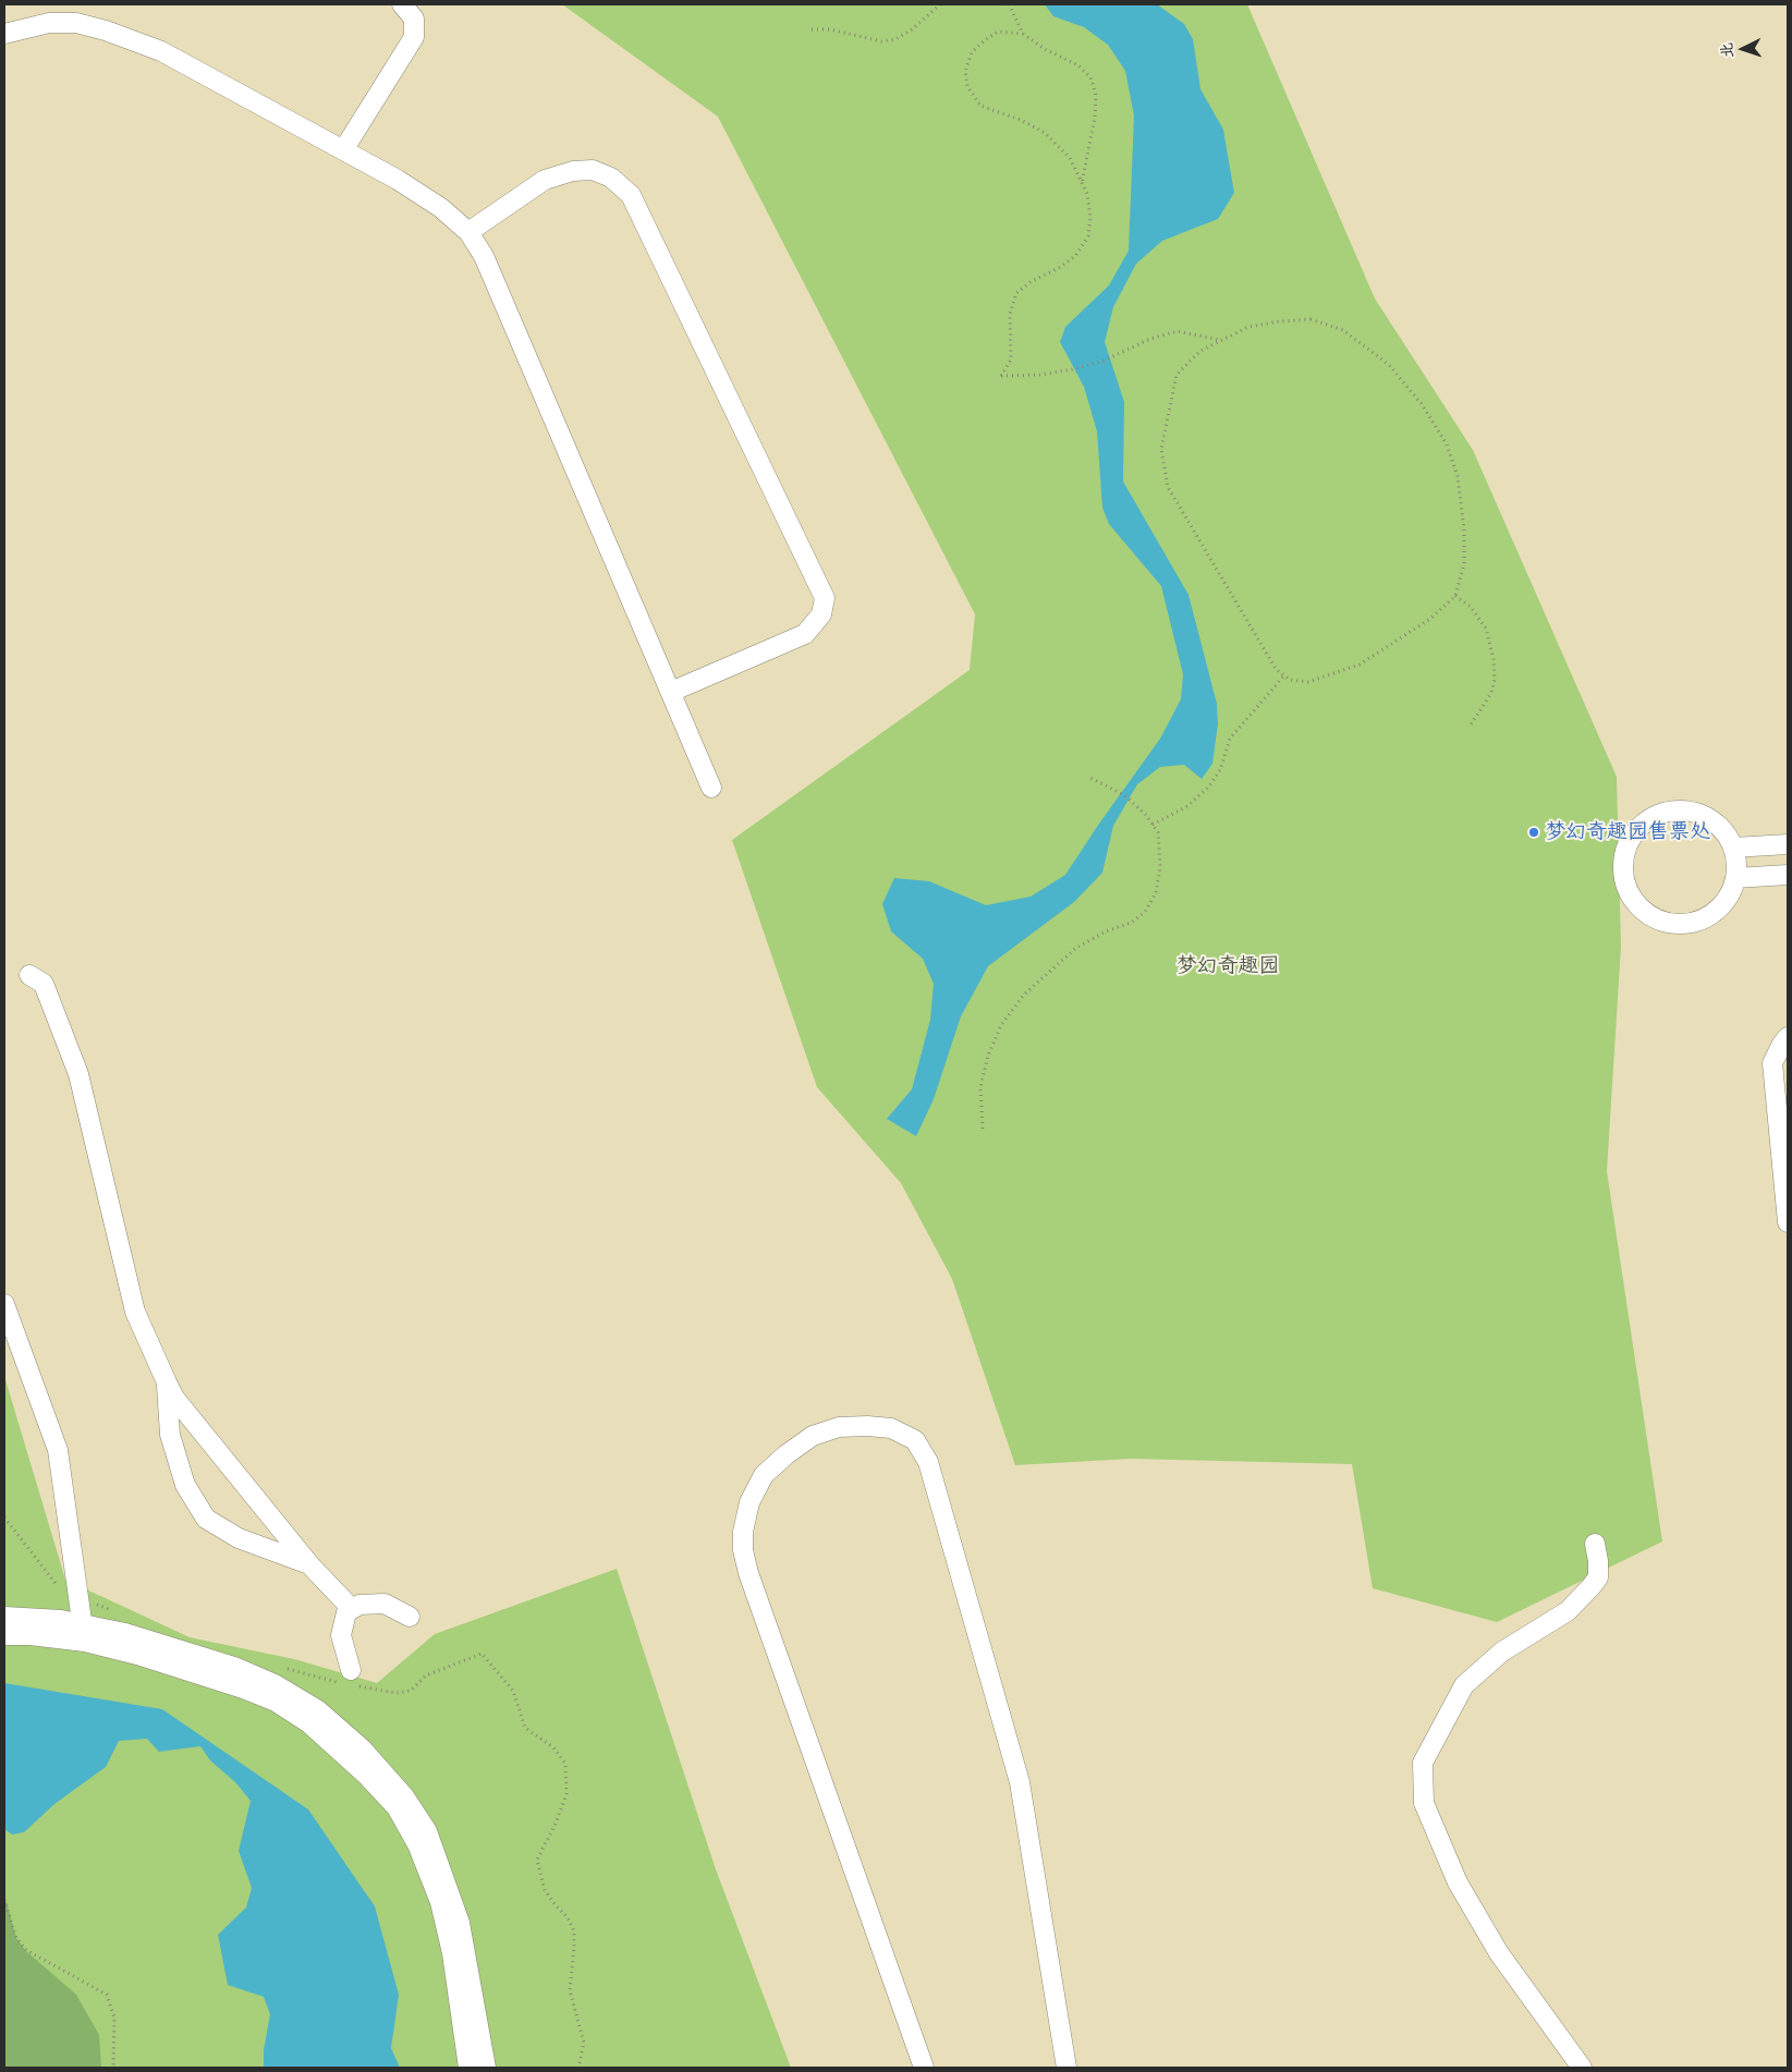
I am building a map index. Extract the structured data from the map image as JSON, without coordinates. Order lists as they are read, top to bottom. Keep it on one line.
{"parks":["梦幻奇趣园"],"places":["梦幻奇趣园售票处"],"north":"left"}
